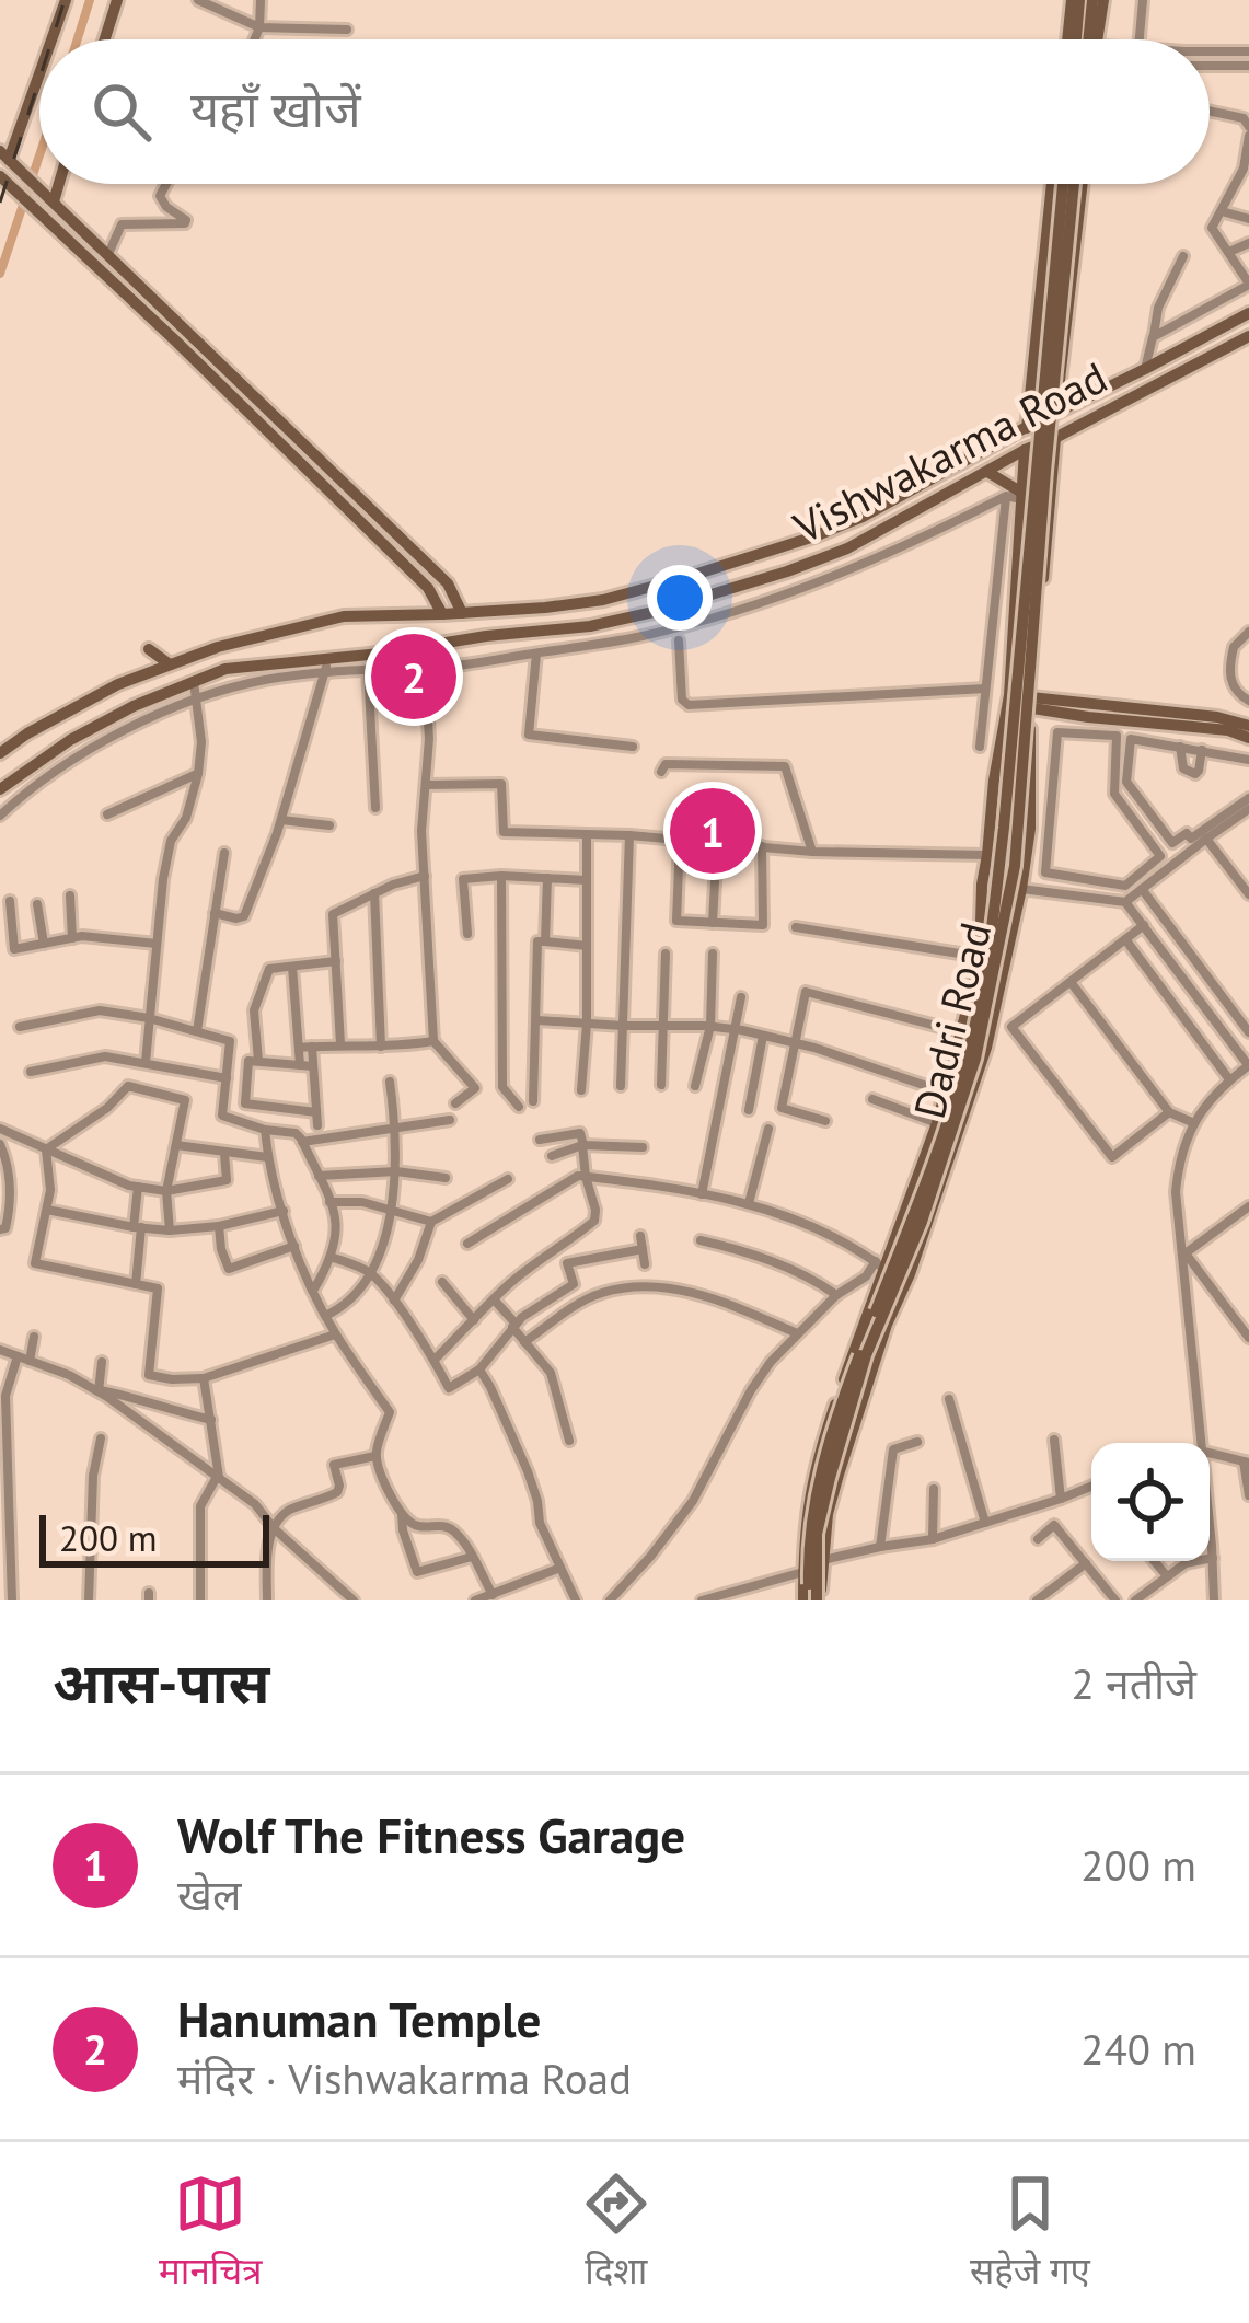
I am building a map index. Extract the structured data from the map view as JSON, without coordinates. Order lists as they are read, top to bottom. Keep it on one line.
{"streets":{"street":["Vishwakarma Road","Dadri Road"]},"crossings":[["Vishwakarma Road","Dadri Road"]],"scale_bar":"200 m","page":{"search":"यहाँ खोजें","pins":["2","1"],"scale":"200 m","heading":["आस-पास","2 नतीजे"],"list":[{"mark":"1","name":"Wolf The Fitness Garage","note":"खेल","value":"200 m"},{"mark":"2","name":"Hanuman Temple","note":"मंदिर · Vishwakarma Road","value":"240 m"}],"nav":["मानचित्र","दिशा","सहेजे गए"]}}
